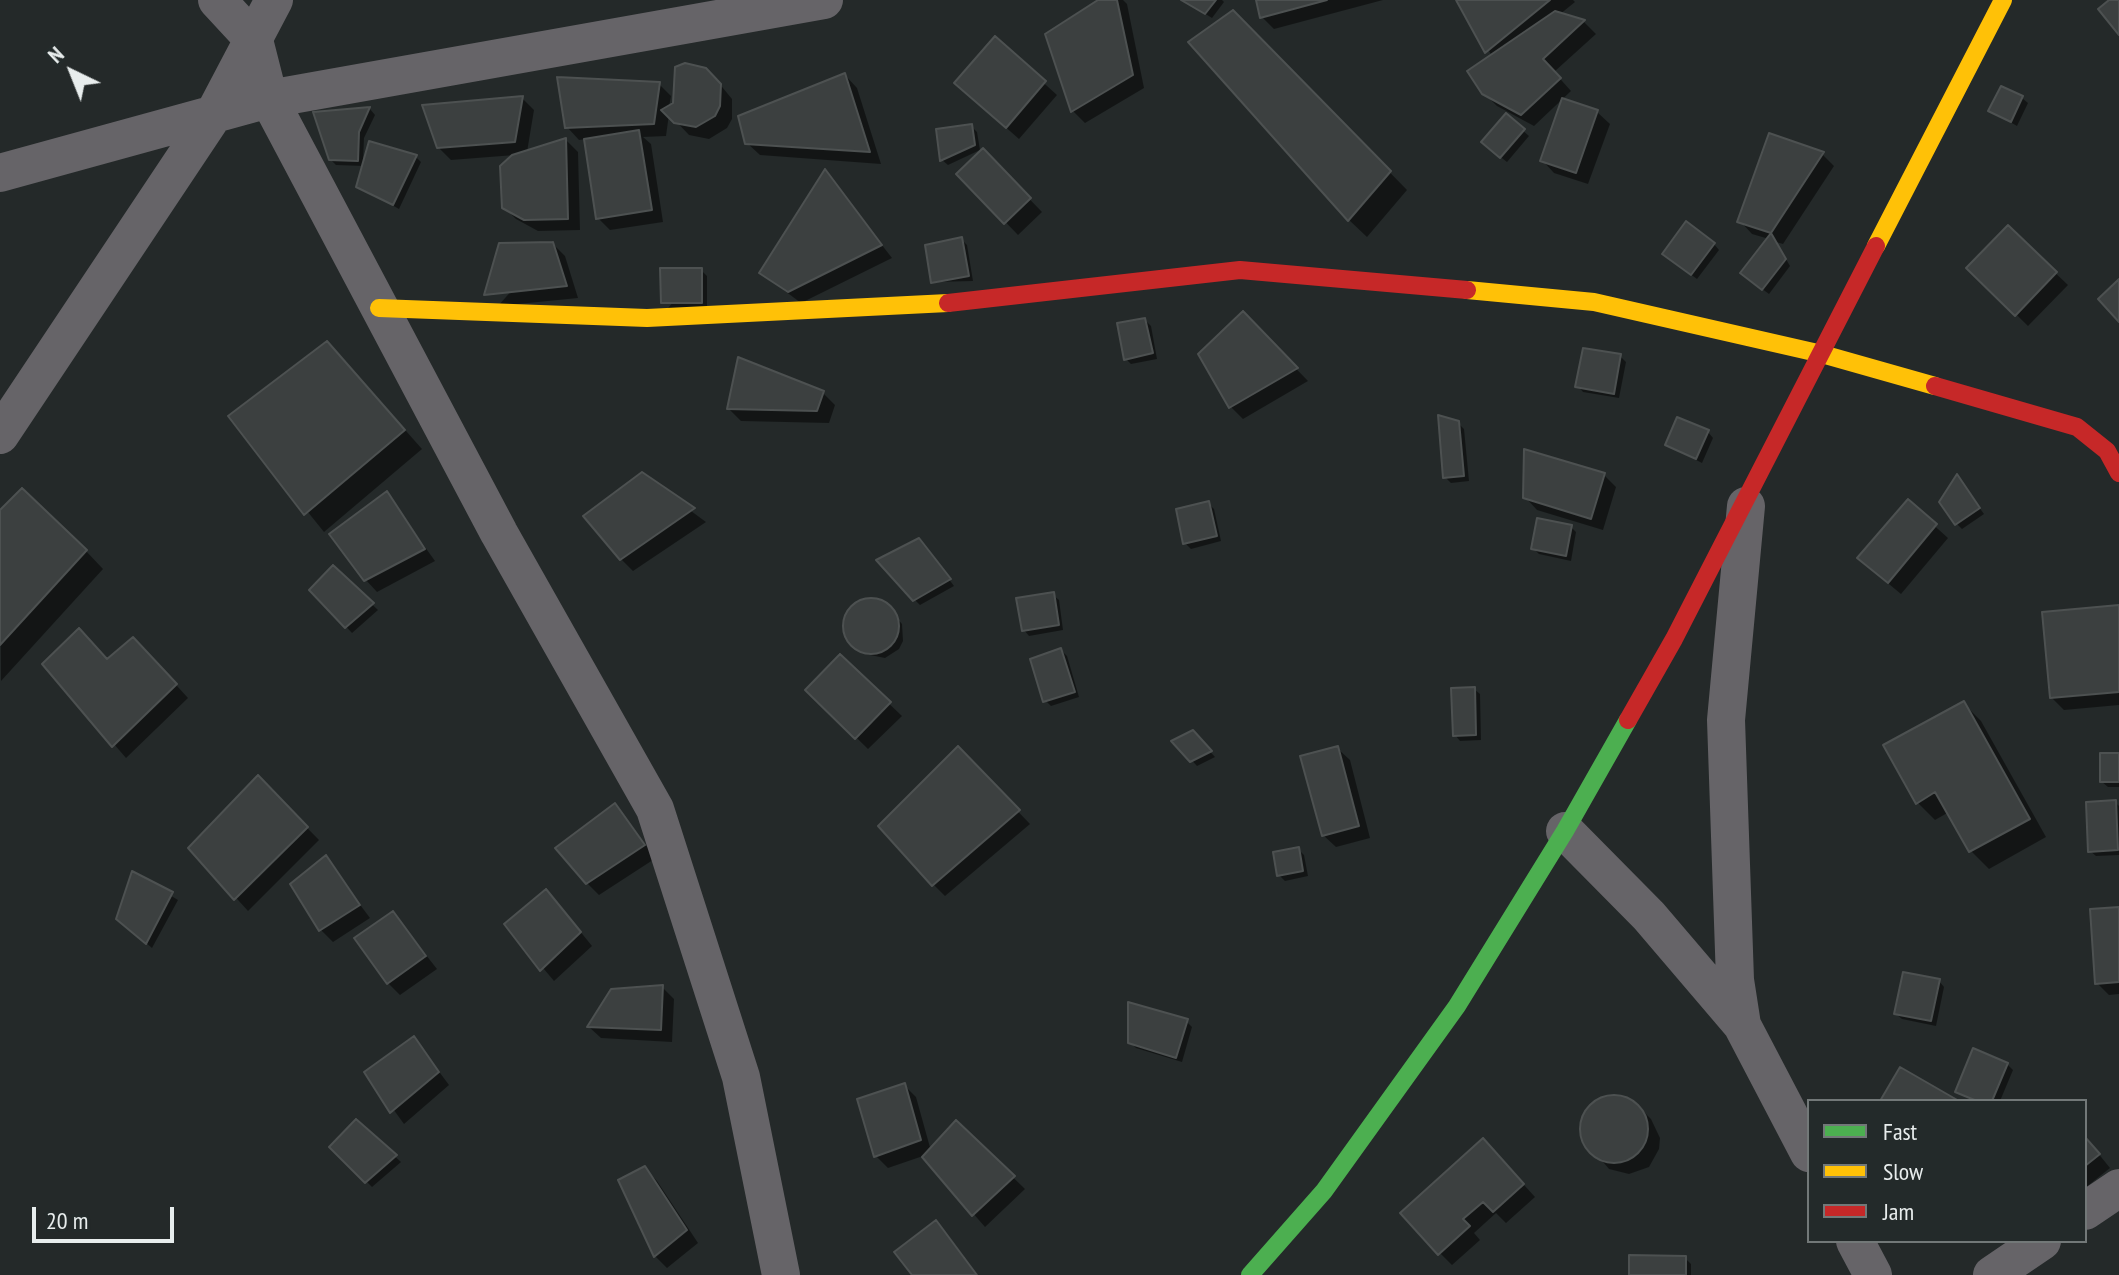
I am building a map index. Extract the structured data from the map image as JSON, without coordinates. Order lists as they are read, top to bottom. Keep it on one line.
{"legend":["Fast","Slow","Jam"],"scale_bar":"20 m","north":"top left"}
